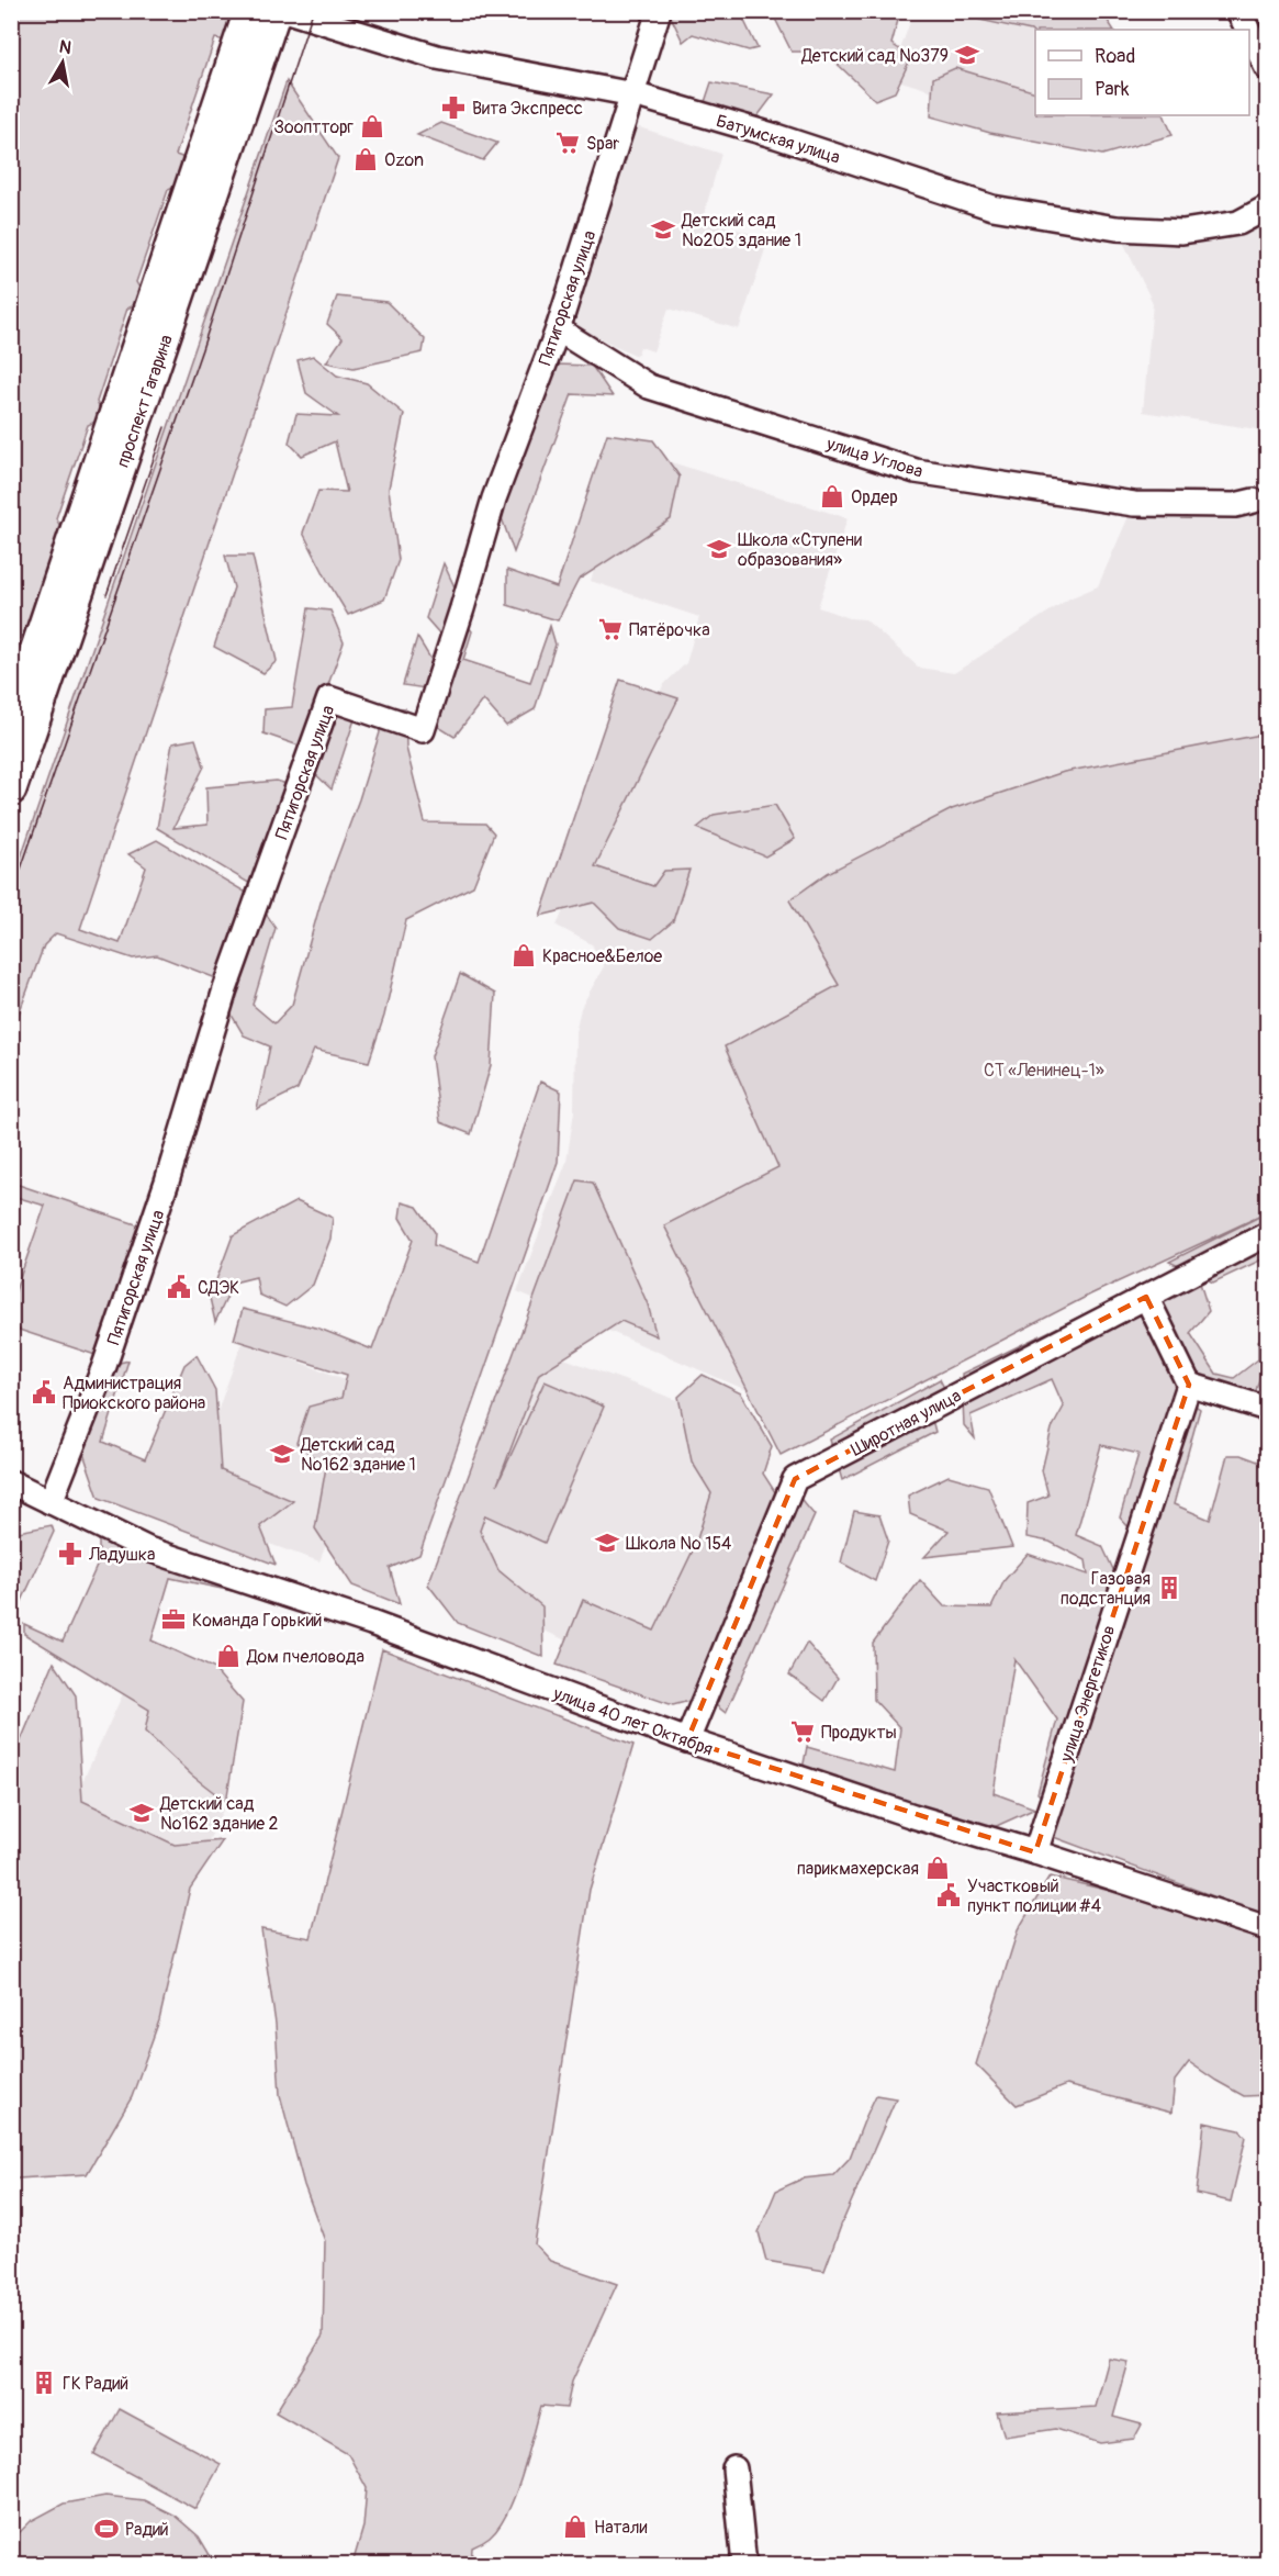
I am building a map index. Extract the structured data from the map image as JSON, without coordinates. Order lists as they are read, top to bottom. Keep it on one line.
{"streets":{"main road":["проспект Гагарина"],"street":["Батумская улица","Пятигорская улица","улица Углова","Широтная улица","улица Энергетиков","улица 40 лет Октября"]},"crossings":[["Батумская улица","Пятигорская улица"],["Пятигорская улица","улица Углова"],["Пятигорская улица","улица 40 лет Октября"],["Широтная улица","улица 40 лет Октября"],["улица Энергетиков","улица 40 лет Октября"]],"parks":["СТ «Ленинец-1»"],"places":{"school or university":["Детский сад №379","Детский сад №205 здание 1","Школа «Ступени образования»","Детский сад №162 здание 1","Школа № 154","Детский сад №162 здание 2"],"pharmacy":["Вита Экспресс","Ладушка"],"shop":["Зооптторг","Ozon","Ордер","Красное&Белое","Дом пчеловода","парикмахерская","Натали"],"supermarket":["Spar","Пятёрочка","Продукты"],"public building":["СДЭК","Администрация Приокского района","Участковый пункт полиции #4"],"building":["Газовая подстанция","ГК Радий"],"office":["Команда Горький"],"sports":["Радий"]},"legend":["Road","Park"],"north":"top"}
